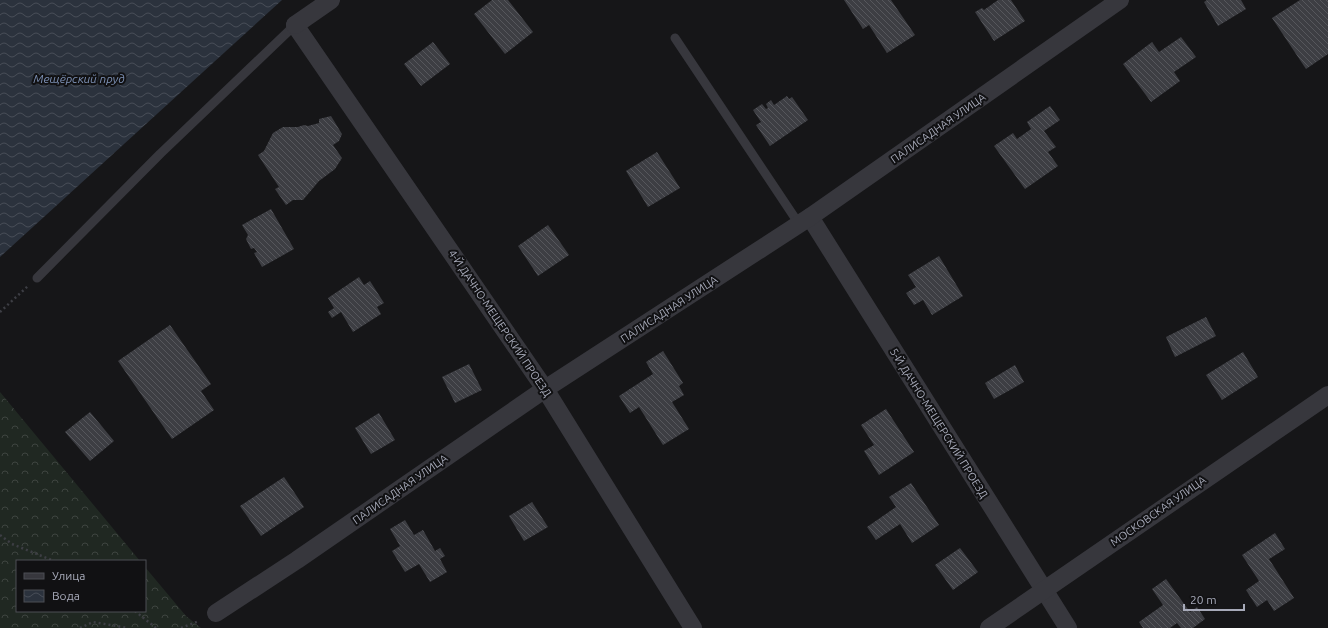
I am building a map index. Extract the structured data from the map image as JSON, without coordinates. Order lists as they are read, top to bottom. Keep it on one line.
{"streets":{"street":["ПАЛИСАДНАЯ УЛИЦА","4-Й ДАЧНО-МЕЩЕРСКИЙ ПРОЕЗД","5-Й ДАЧНО-МЕЩЕРСКИЙ ПРОЕЗД","МОСКОВСКАЯ УЛИЦА"]},"crossings":[["ПАЛИСАДНАЯ УЛИЦА","4-Й ДАЧНО-МЕЩЕРСКИЙ ПРОЕЗД"],["ПАЛИСАДНАЯ УЛИЦА","5-Й ДАЧНО-МЕЩЕРСКИЙ ПРОЕЗД"],["5-Й ДАЧНО-МЕЩЕРСКИЙ ПРОЕЗД","МОСКОВСКАЯ УЛИЦА"]],"water":["Мещёрский пруд"],"legend":["Улица","Вода"],"scale_bar":"20 m"}
